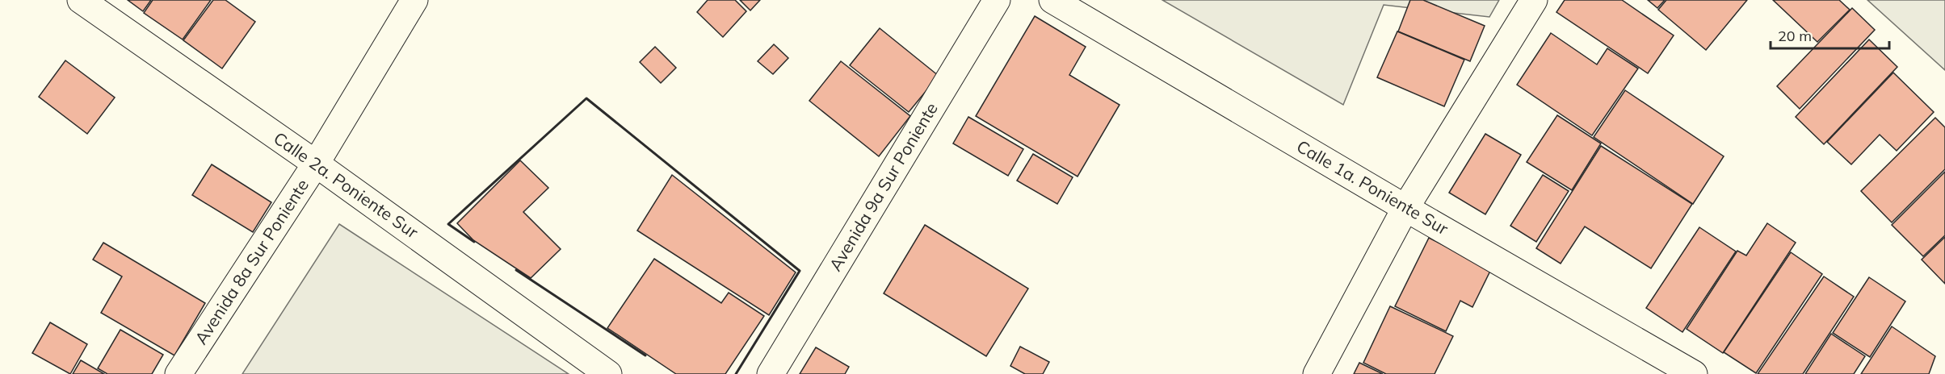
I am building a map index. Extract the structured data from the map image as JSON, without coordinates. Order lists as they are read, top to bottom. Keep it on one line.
{"streets":{"street":["Calle 2a. Poniente Sur","Avenida 9a Sur Poniente","Calle 1a. Poniente Sur","Avenida 8a Sur Poniente"]},"crossings":[["Calle 2a. Poniente Sur","Avenida 8a Sur Poniente"]],"scale_bar":"20 m"}
